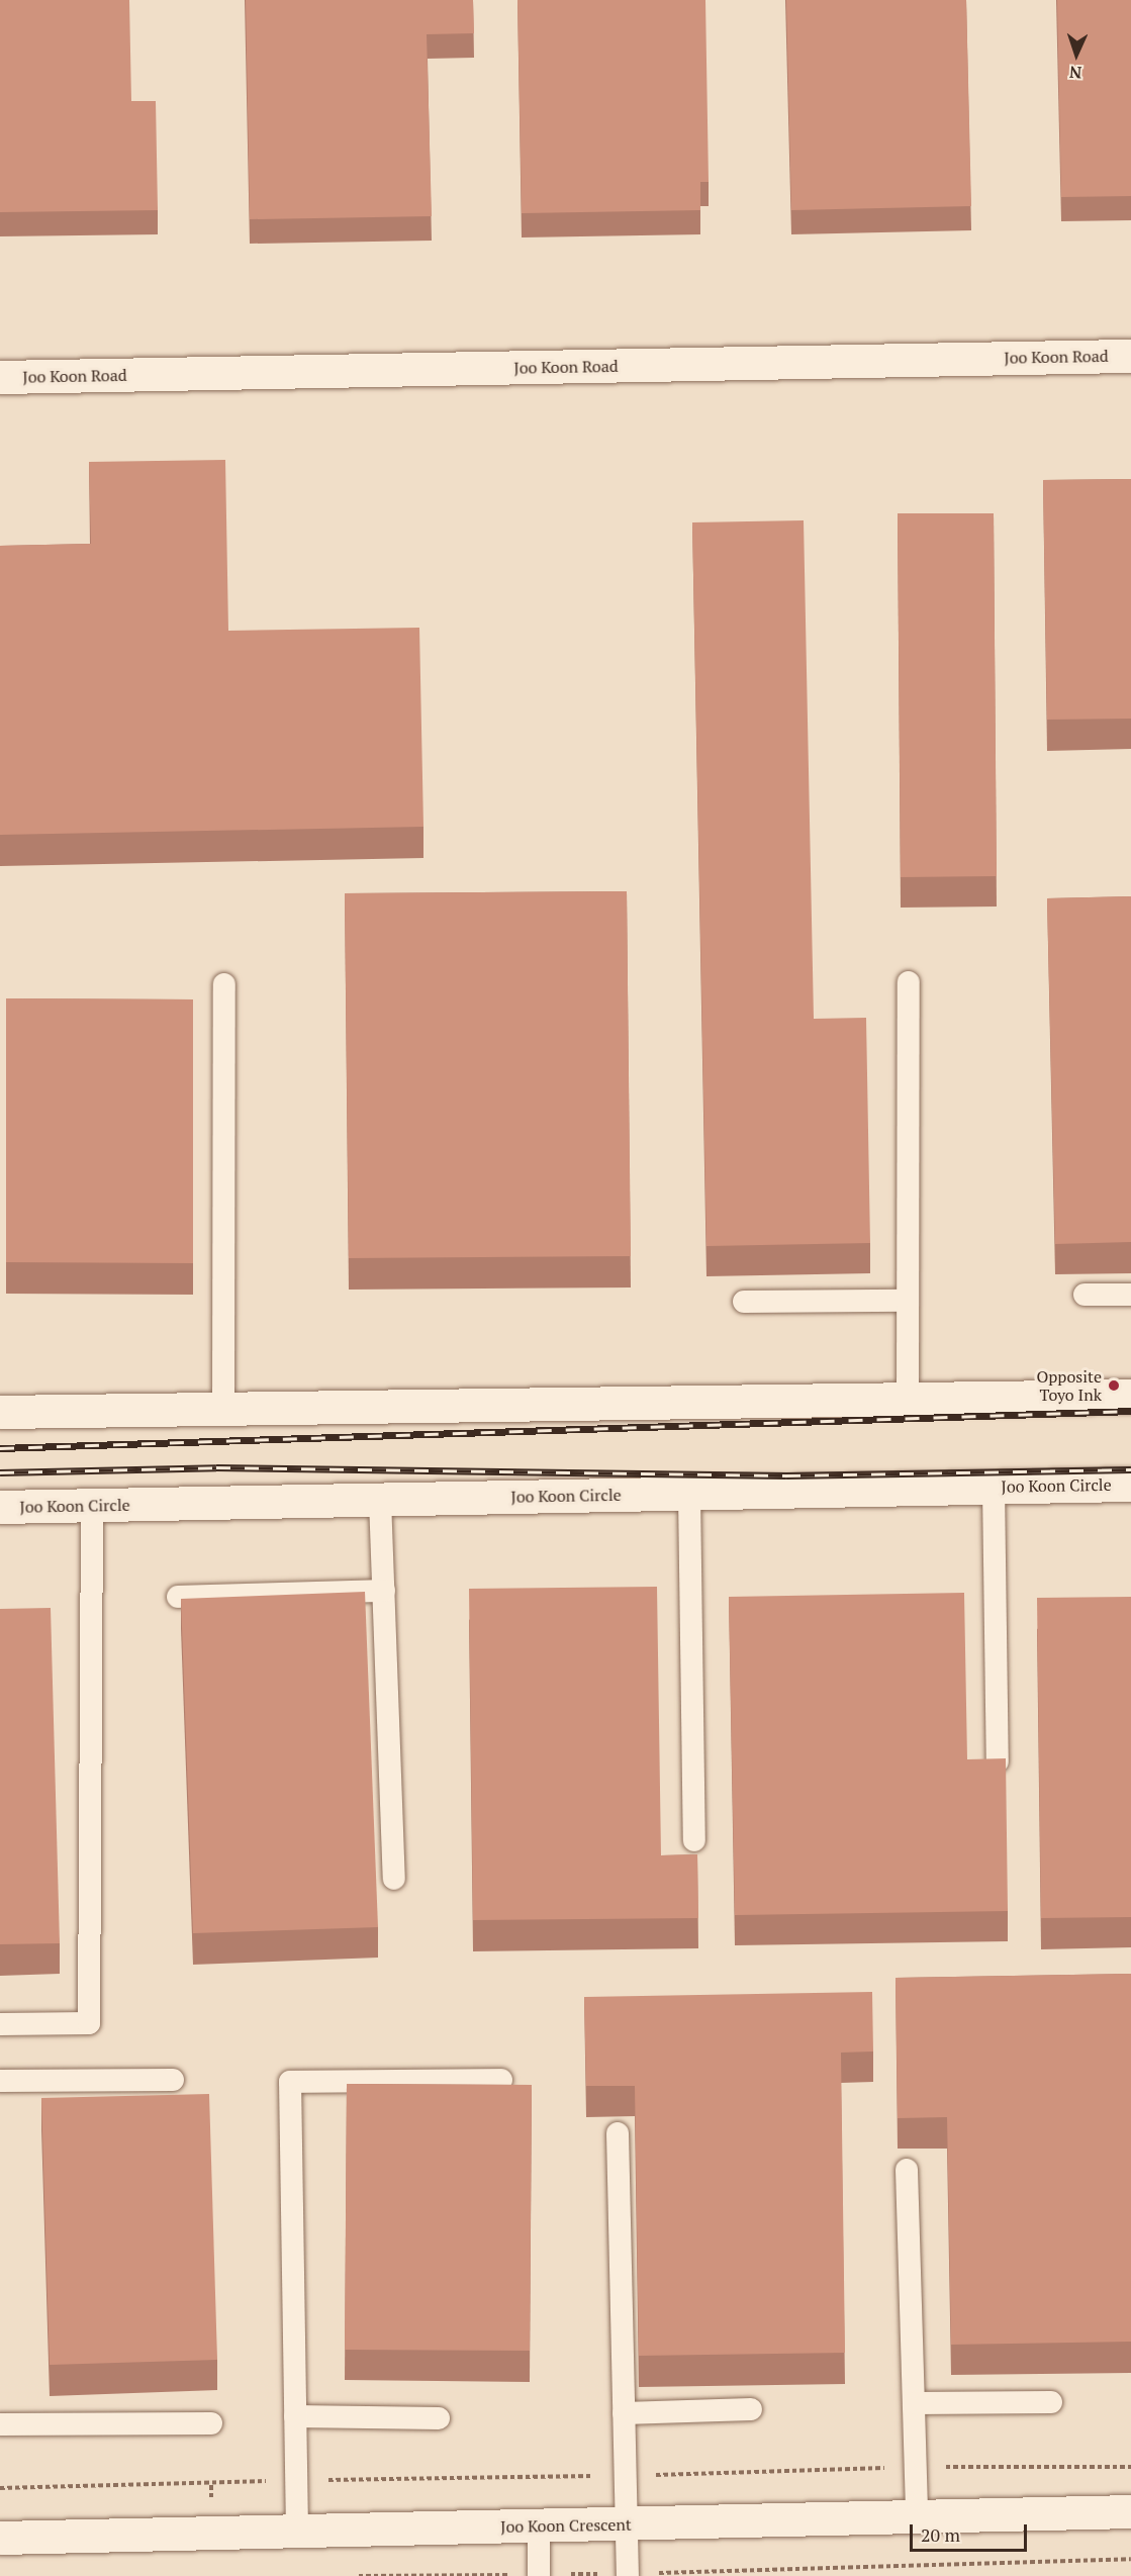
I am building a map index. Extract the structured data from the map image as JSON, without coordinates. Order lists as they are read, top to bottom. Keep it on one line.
{"streets":{"street":["Joo Koon Road","Joo Koon Circle","Joo Koon Crescent"]},"places":["Opposite Toyo Ink"],"scale_bar":"20 m","north":"bottom"}
